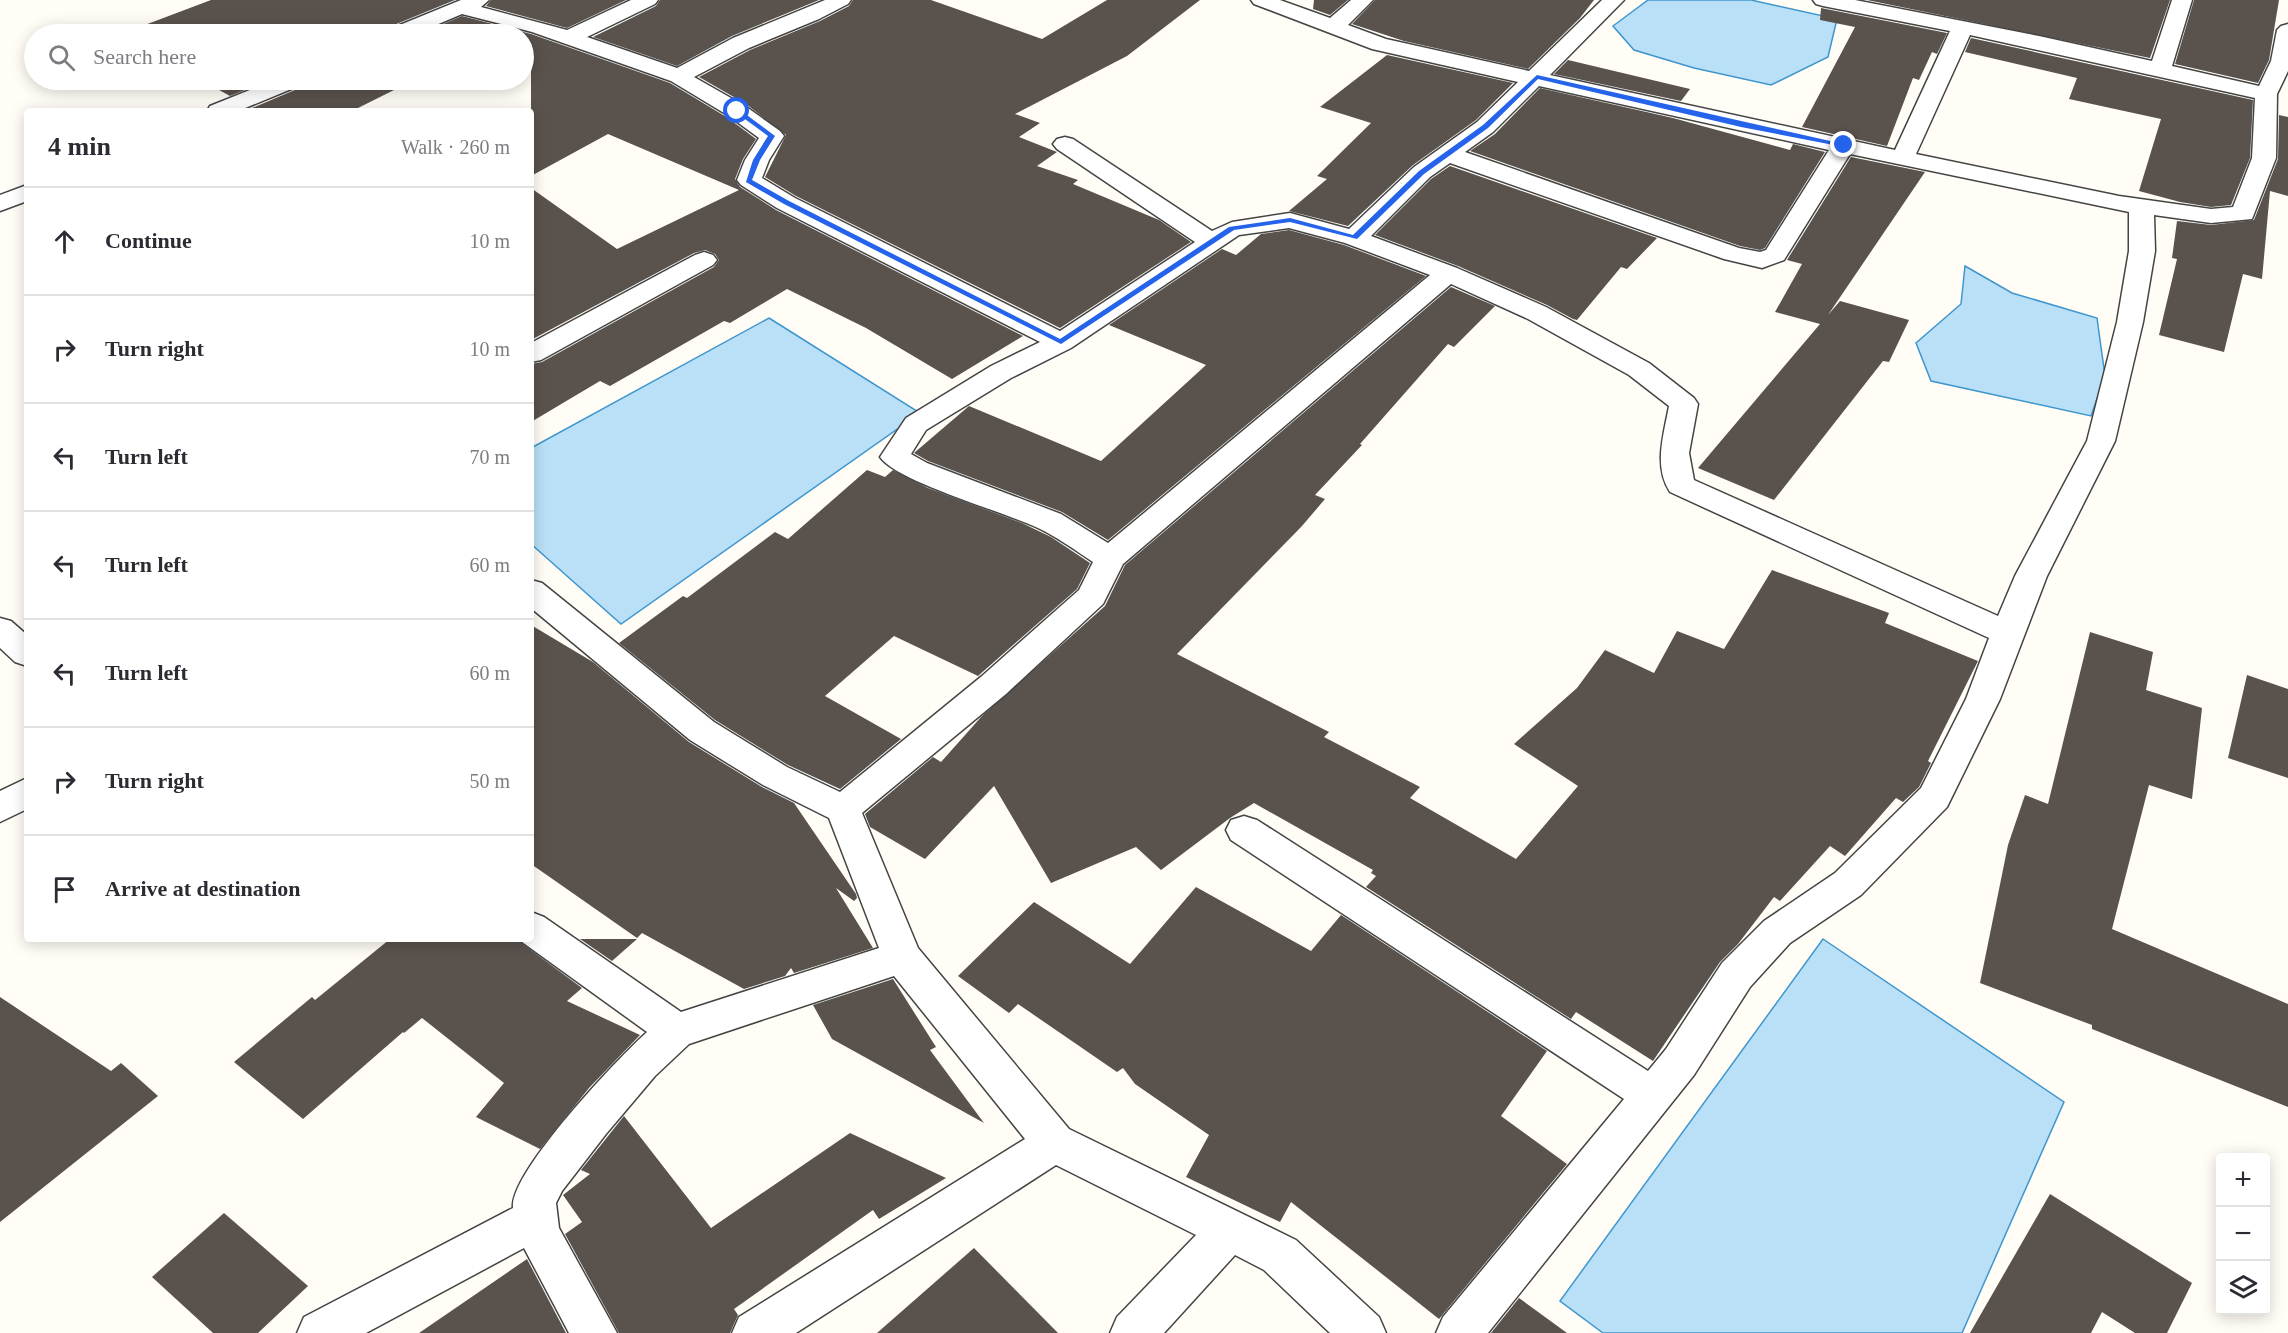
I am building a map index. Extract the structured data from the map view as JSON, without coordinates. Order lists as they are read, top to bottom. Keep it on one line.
{"page":{"search":"Search here","heading":["4 min","Walk · 260 m"],"list":[["Continue","10 m"],["Turn right","10 m"],["Turn left","70 m"],["Turn left","60 m"],["Turn left","60 m"],["Turn right","50 m"],"Arrive at destination"],"map_buttons":["+","−"]}}
